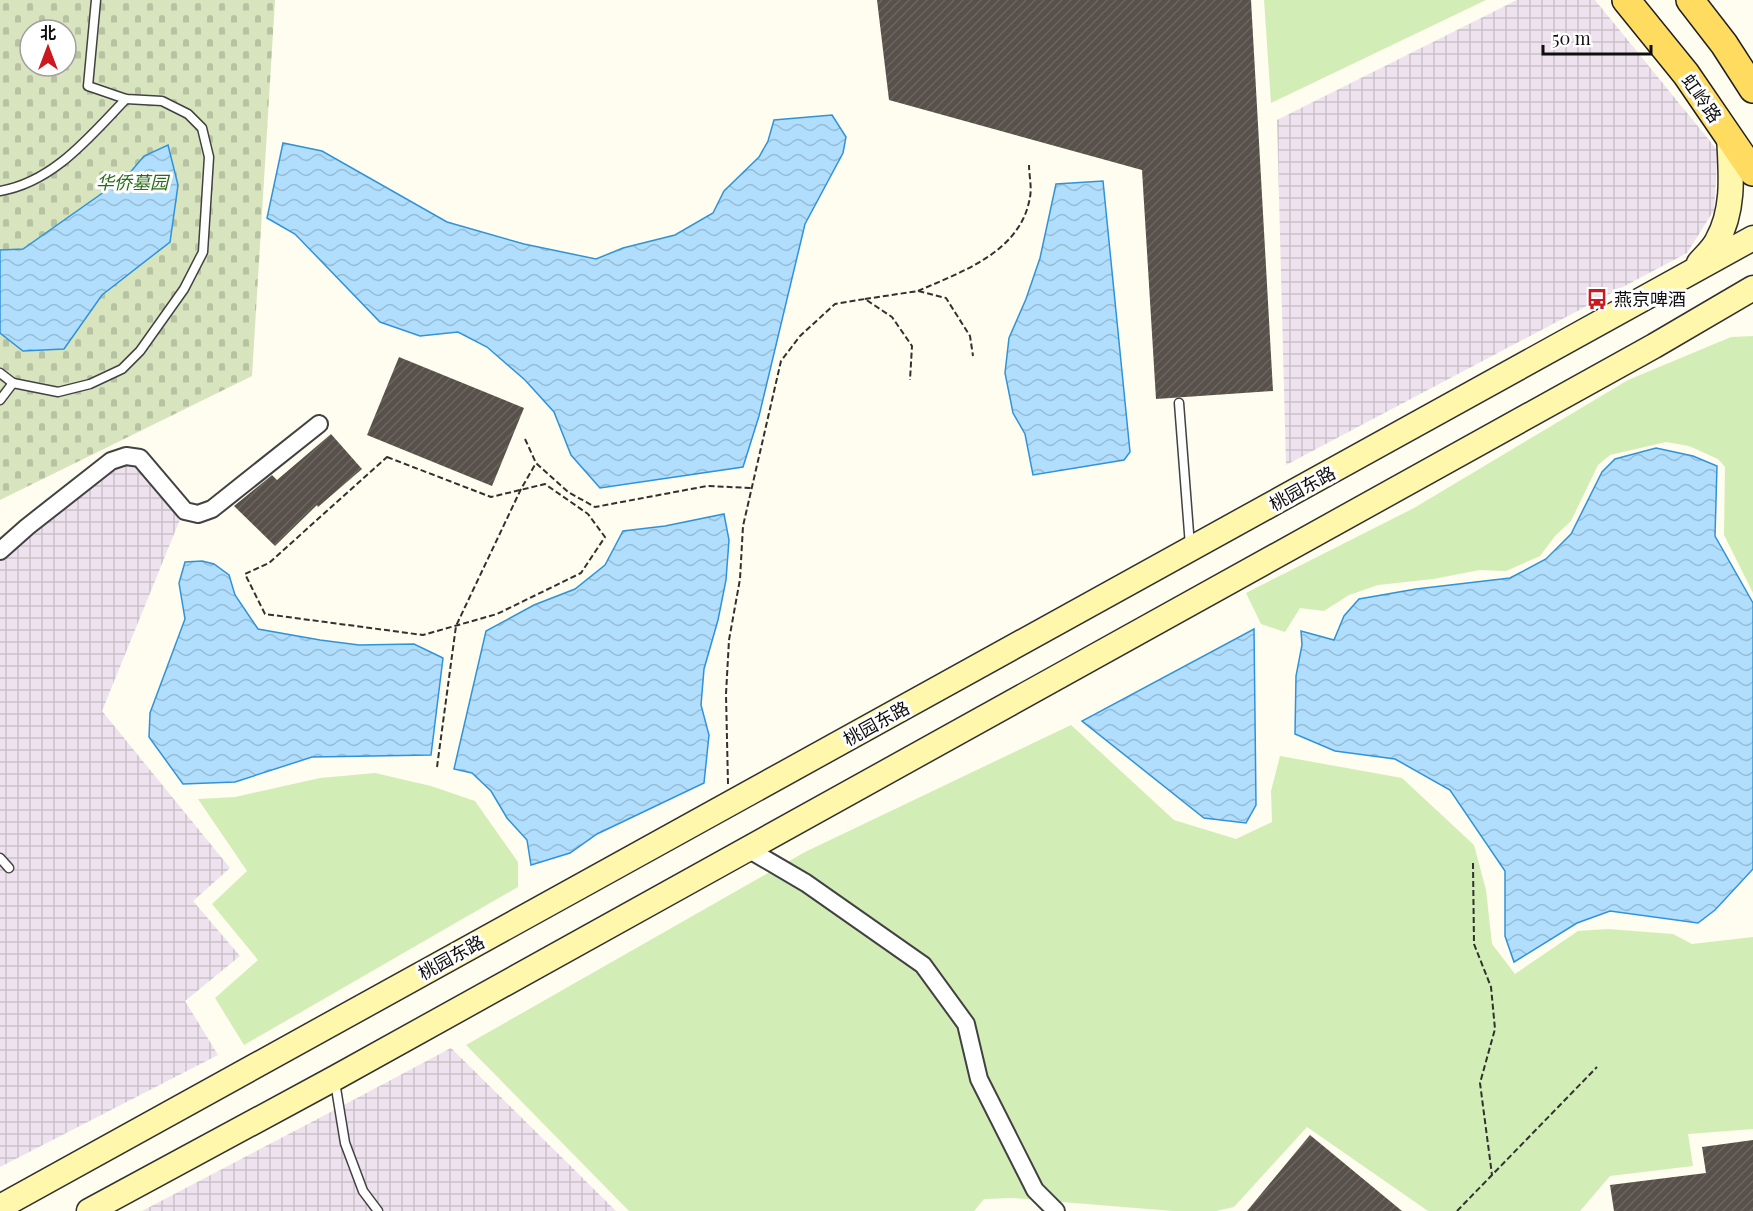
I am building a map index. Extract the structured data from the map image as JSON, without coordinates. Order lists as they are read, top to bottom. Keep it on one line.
{"streets":{"main road":["虹岭路","桃园东路"]},"parks":["华侨墓园"],"places":{"bus stop":["燕京啤酒"]},"scale_bar":"50 m","north":"top"}
